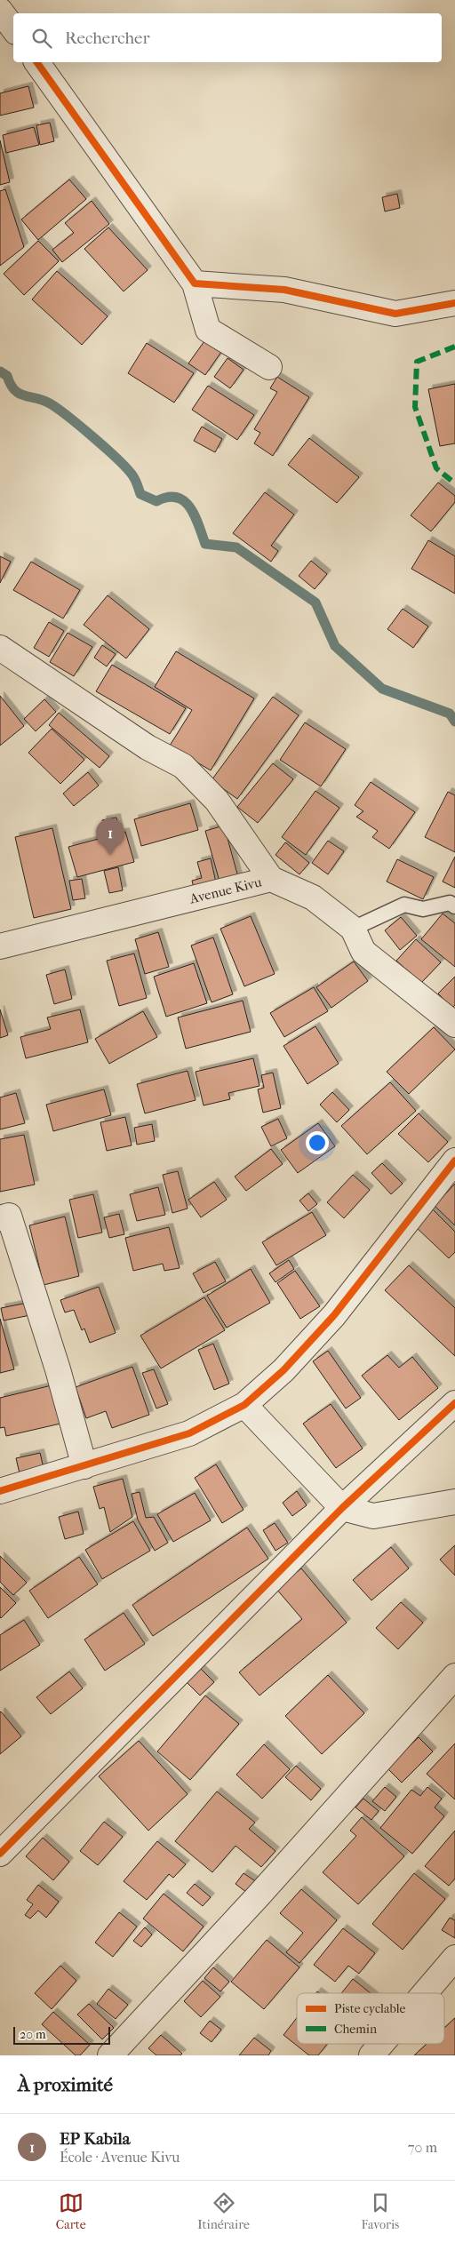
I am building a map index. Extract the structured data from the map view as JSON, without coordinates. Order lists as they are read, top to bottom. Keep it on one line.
{"streets":{"street":["Avenue Kivu"]},"legend":["Piste cyclable","Chemin"],"scale_bar":"20 m","page":{"search":"Rechercher","pins":"1","scale":"20 m","heading":"À proximité","list":[{"mark":"1","name":"EP Kabila","note":"École · Avenue Kivu","value":"70 m"}],"nav":["Carte","Itinéraire","Favoris"]}}
